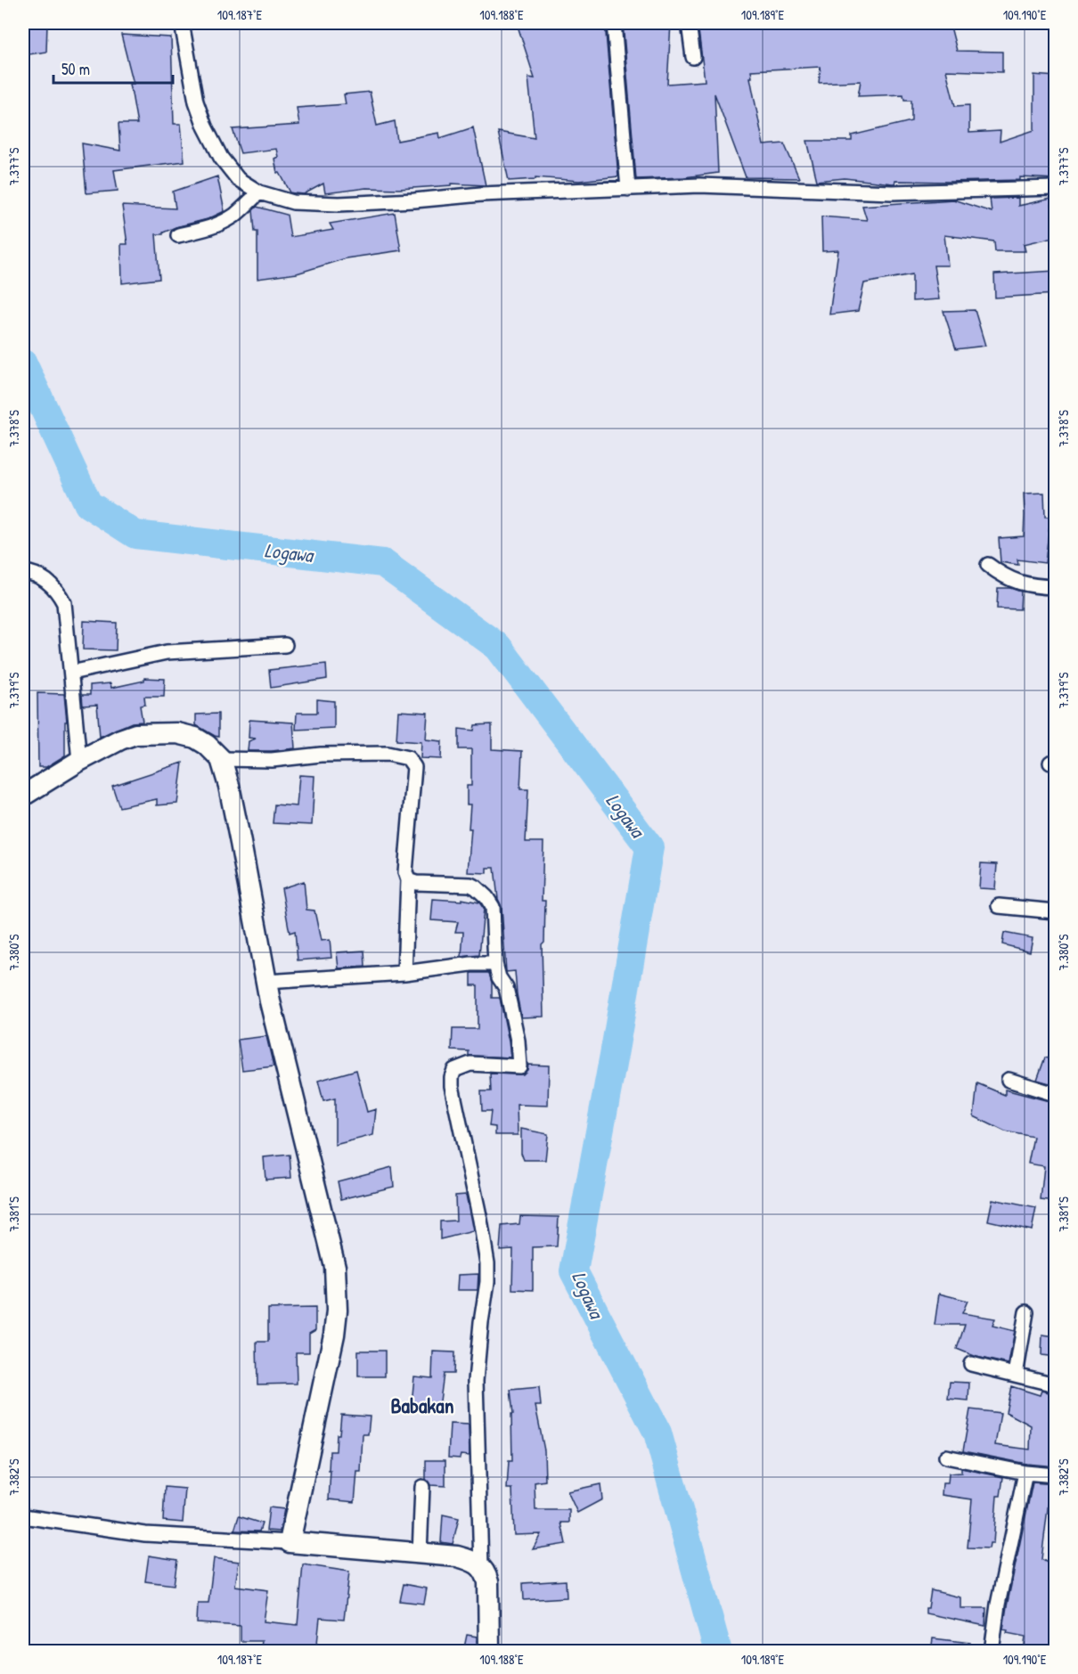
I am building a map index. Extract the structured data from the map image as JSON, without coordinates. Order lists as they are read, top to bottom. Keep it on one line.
{"districts":["Babakan"],"water":["Logawa"],"scale_bar":"50 m","coordinates":["109.187°E","109.188°E","109.189°E","109.190°E","7.377°S","7.378°S","7.379°S","7.380°S","7.381°S","7.382°S"]}
